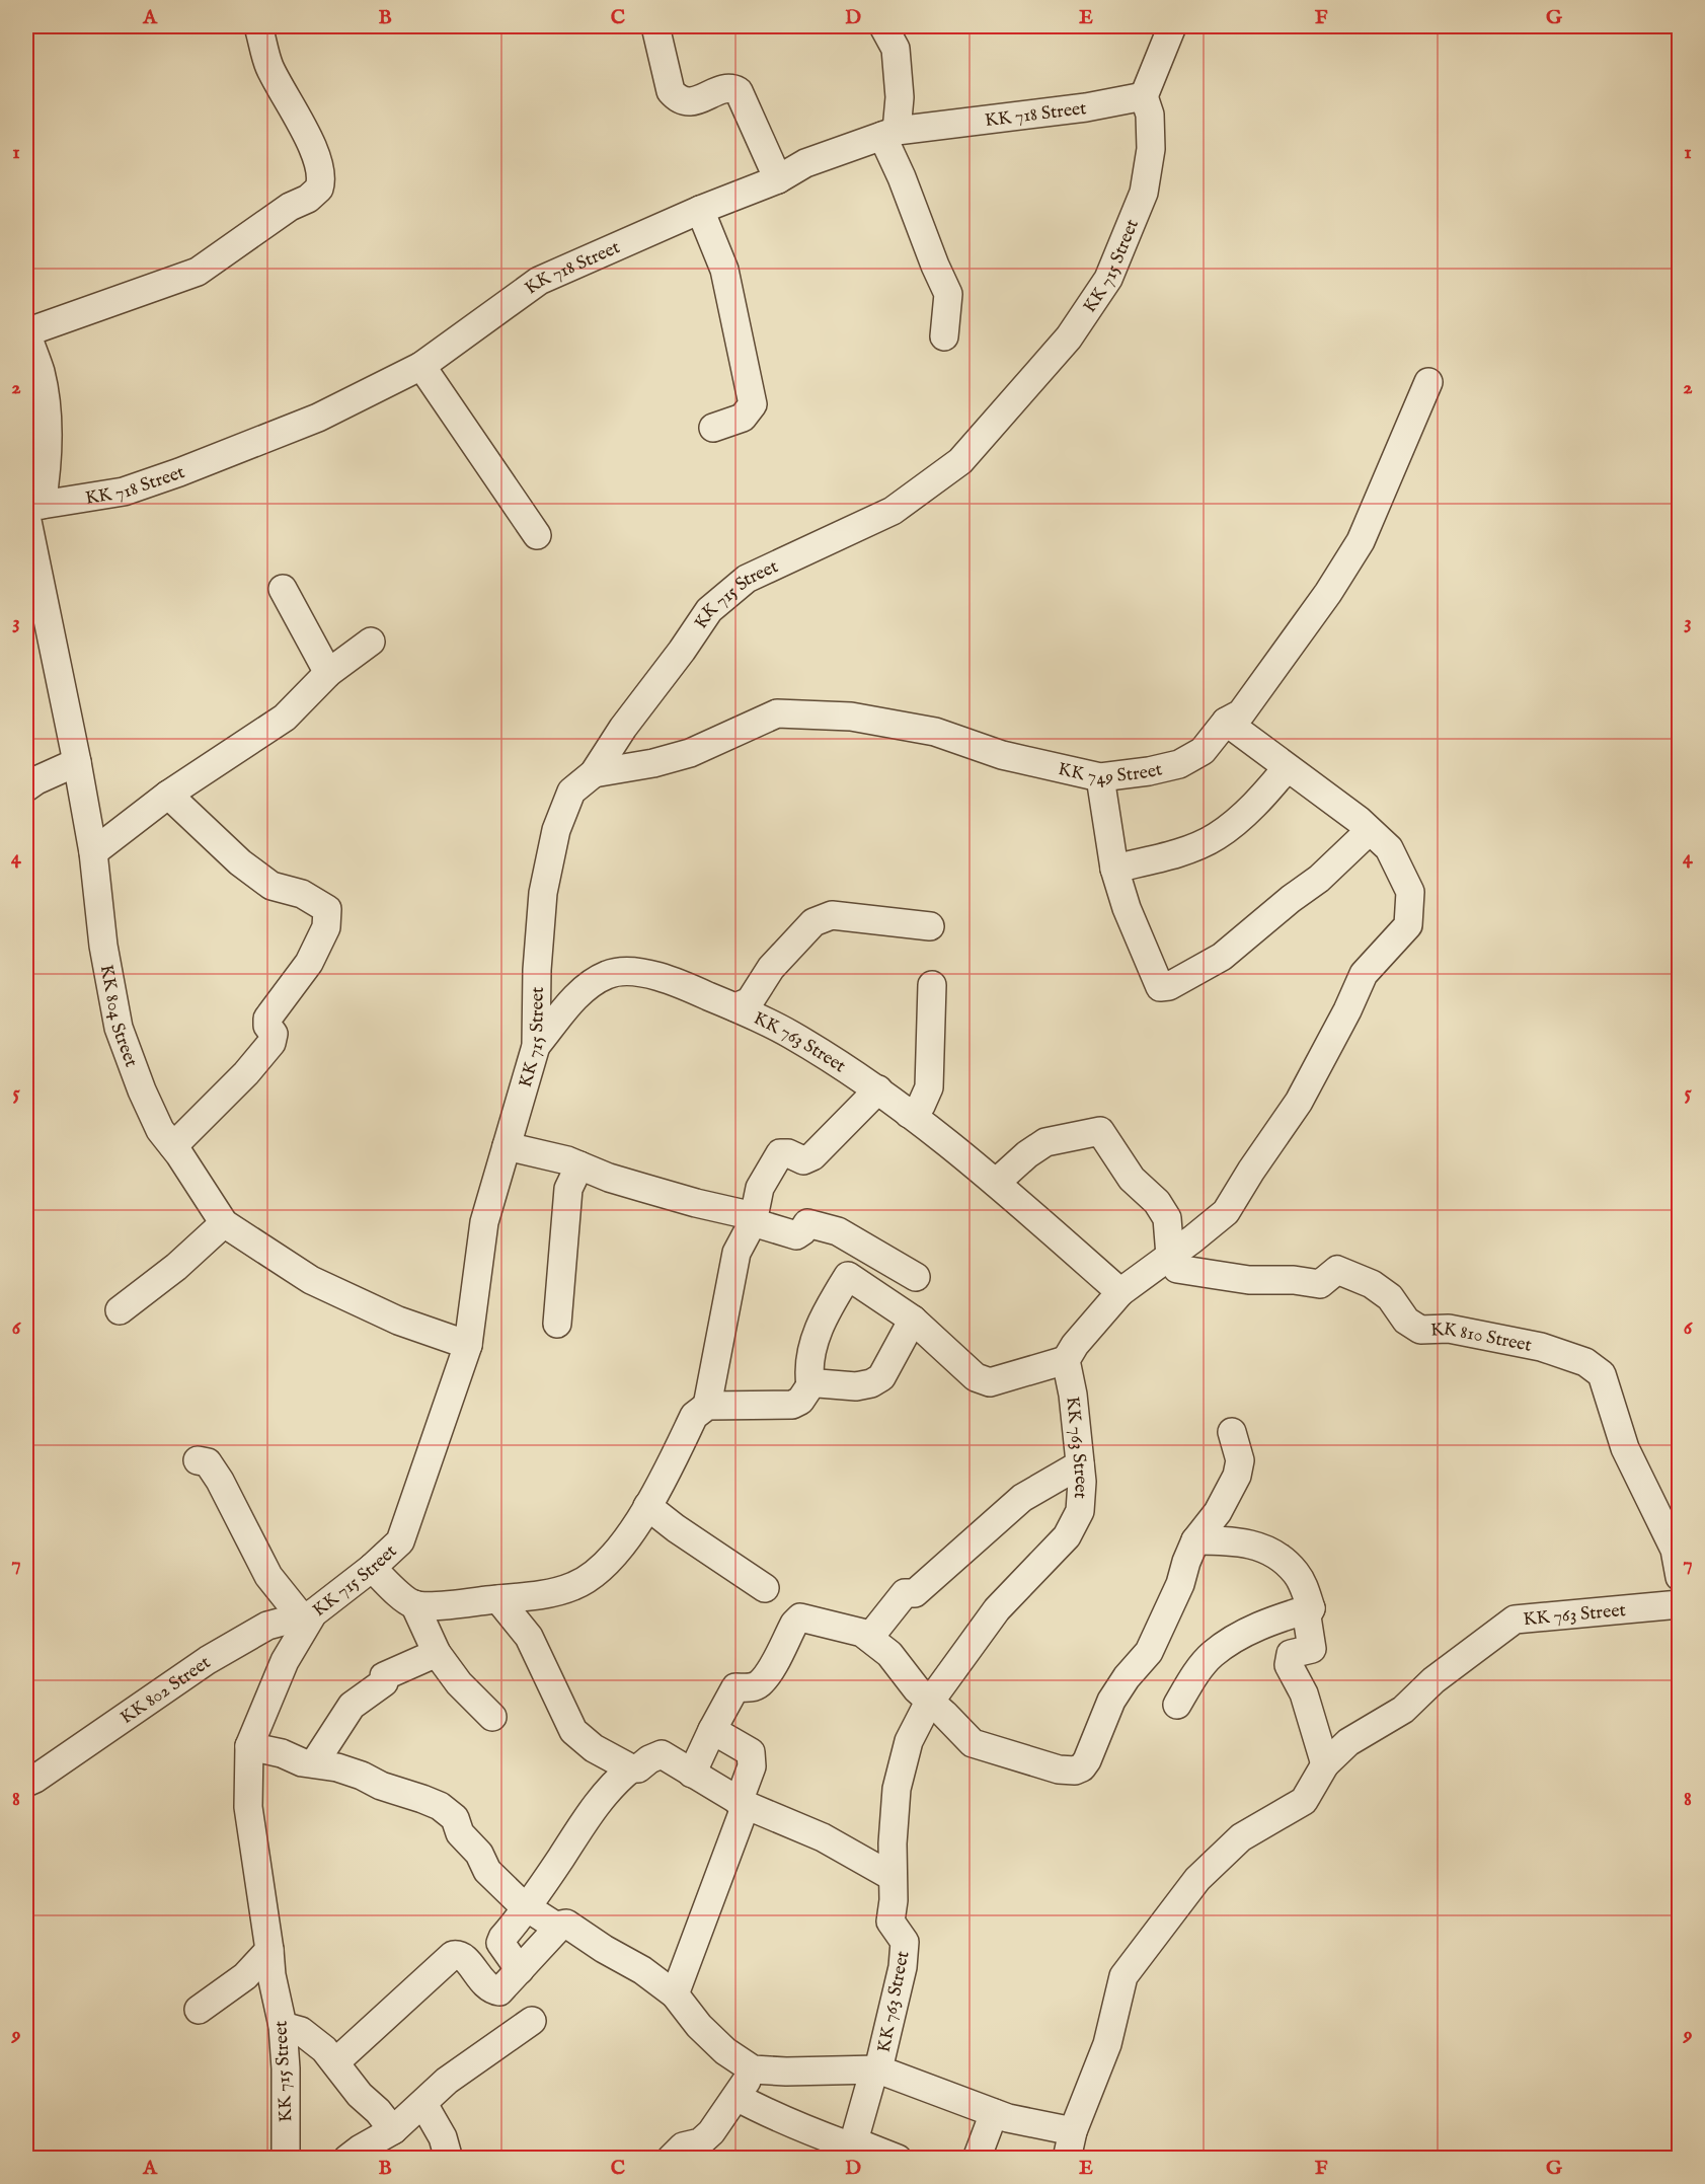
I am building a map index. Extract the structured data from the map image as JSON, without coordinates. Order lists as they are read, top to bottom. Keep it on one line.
{"streets":{"street":["KK 718 Street","KK 715 Street","KK 749 Street","KK 804 Street","KK 763 Street","KK 810 Street","KK 802 Street"]},"crossings":[["KK 718 Street","KK 715 Street"],["KK 718 Street","KK 804 Street"],["KK 715 Street","KK 749 Street"],["KK 715 Street","KK 804 Street"],["KK 715 Street","KK 763 Street"],["KK 715 Street","KK 802 Street"]],"grid":{"columns":["A","B","C","D","E","F","G"],"rows":["1","2","3","4","5","6","7","8","9"]}}
